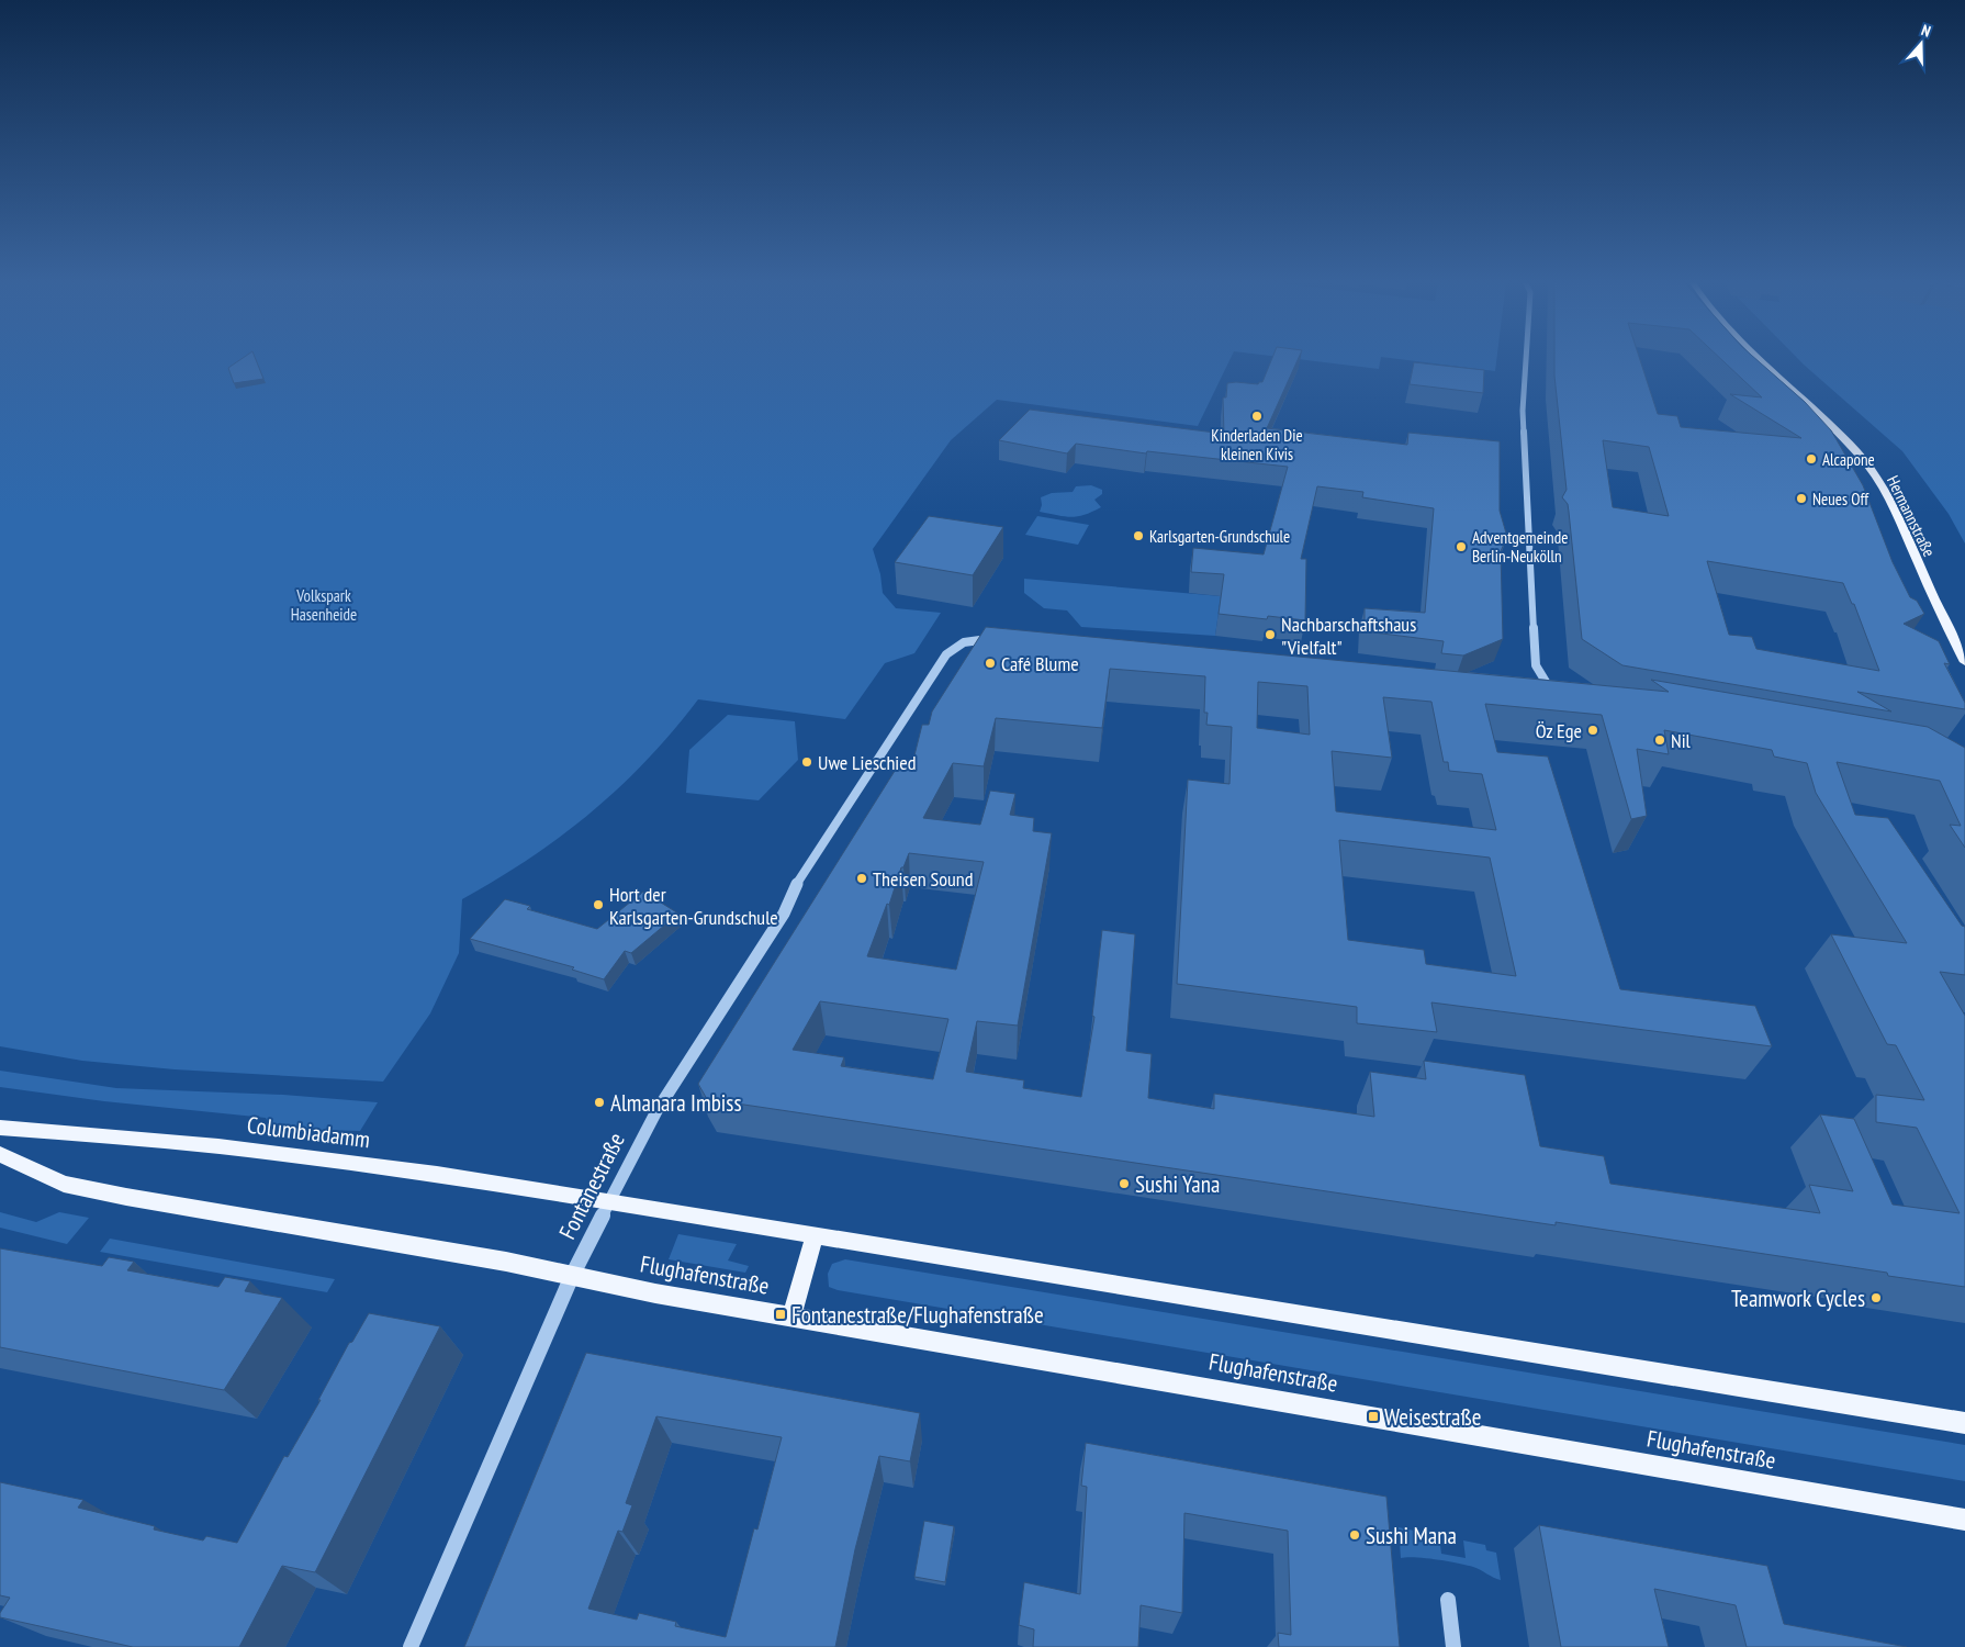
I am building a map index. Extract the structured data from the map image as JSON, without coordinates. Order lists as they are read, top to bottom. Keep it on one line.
{"streets":{"main road":["Hermannstraße","Columbiadamm","Flughafenstraße"],"street":["Fontanestraße"]},"crossings":[["Columbiadamm","Fontanestraße"],["Fontanestraße","Flughafenstraße"]],"parks":["Volkspark Hasenheide"],"places":{"other":["Kinderladen Die kleinen Kivis","Alcapone","Neues Off","Karlsgarten-Grundschule","Adventgemeinde Berlin-Neukölln","Nachbarschaftshaus \"Vielfalt\"","Café Blume","Öz Ege","Nil","Uwe Lieschied","Theisen Sound","Hort der Karlsgarten-Grundschule","Almanara Imbiss","Sushi Yana","Teamwork Cycles","Sushi Mana"],"transit":["Fontanestraße/Flughafenstraße","Weisestraße"]},"north":"top"}
